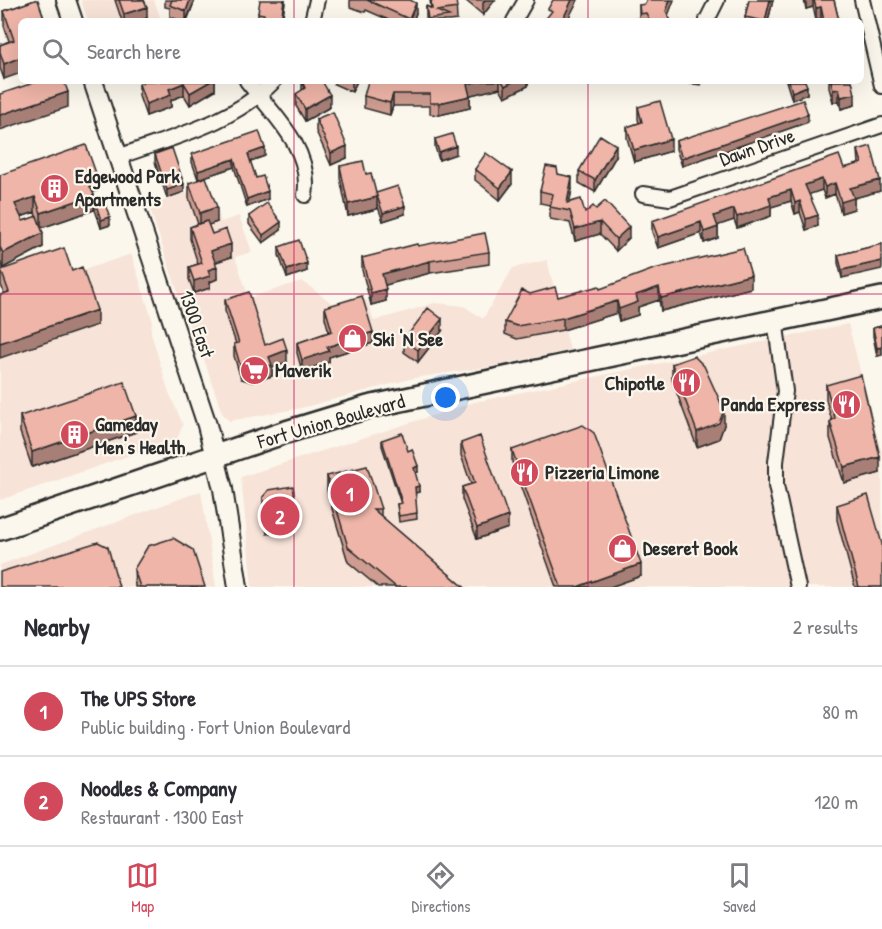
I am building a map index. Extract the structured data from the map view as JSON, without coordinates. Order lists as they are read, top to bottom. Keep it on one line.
{"streets":{"main road":["1300 East","Fort Union Boulevard"],"street":["Dawn Drive"]},"crossings":[["1300 East","Fort Union Boulevard"]],"places":{"building":["Edgewood Park Apartments","Gameday Men's Health"],"shop":["Ski 'N See","Deseret Book"],"supermarket":["Maverik"],"restaurant":["Chipotle","Panda Express","Pizzeria Limone"]},"page":{"search":"Search here","pins":["1","2"],"heading":["Nearby","2 results"],"list":[{"mark":"1","name":"The UPS Store","note":"Public building · Fort Union Boulevard","value":"80 m"},{"mark":"2","name":"Noodles & Company","note":"Restaurant · 1300 East","value":"120 m"}],"nav":["Map","Directions","Saved"]}}
